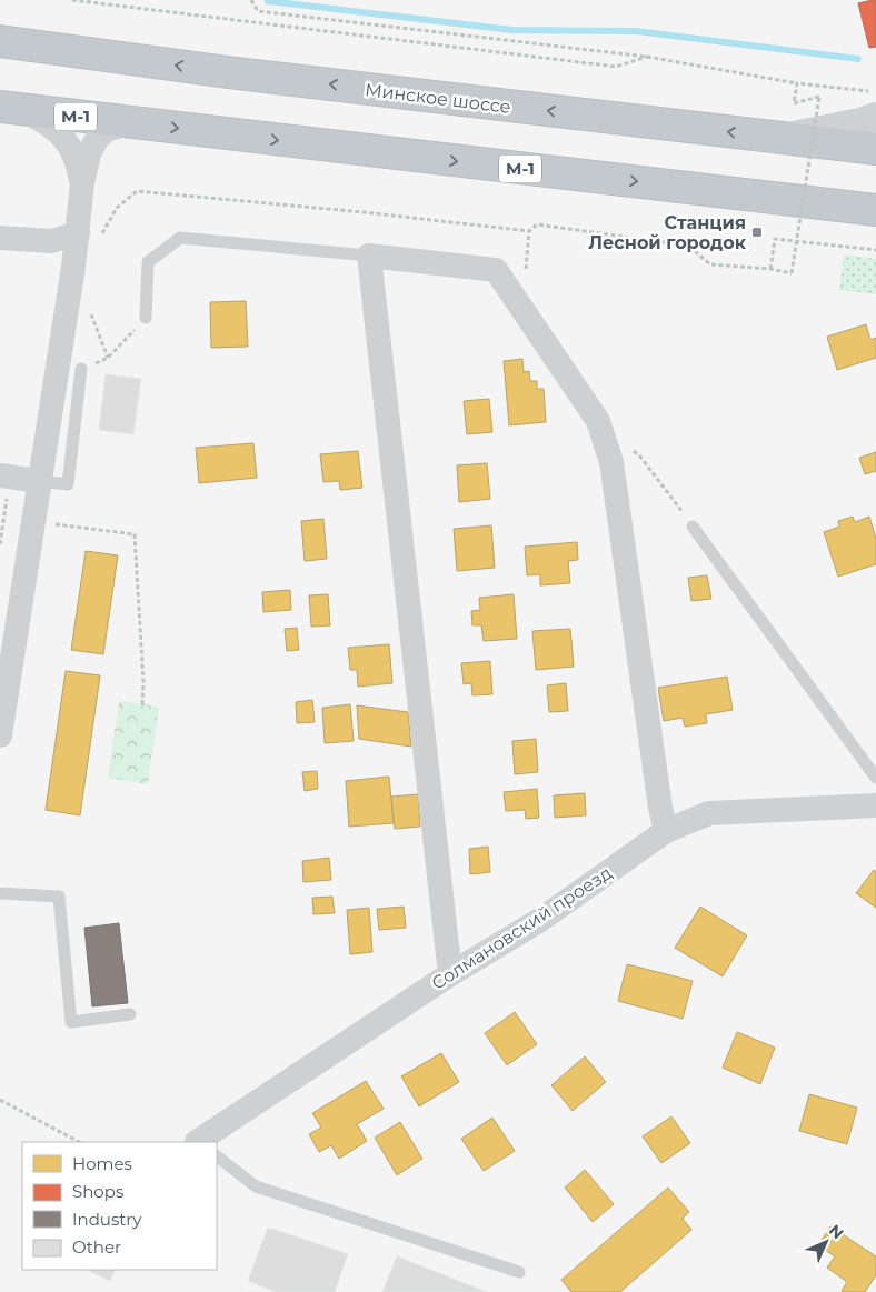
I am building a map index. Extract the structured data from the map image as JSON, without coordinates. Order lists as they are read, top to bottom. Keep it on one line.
{"streets":{"highway":["Минское шоссе","М-1"],"street":["Солмановский проезд"]},"places":{"transit":["Станция Лесной городок"]},"legend":["Homes","Shops","Industry","Other"],"north":"top right"}
